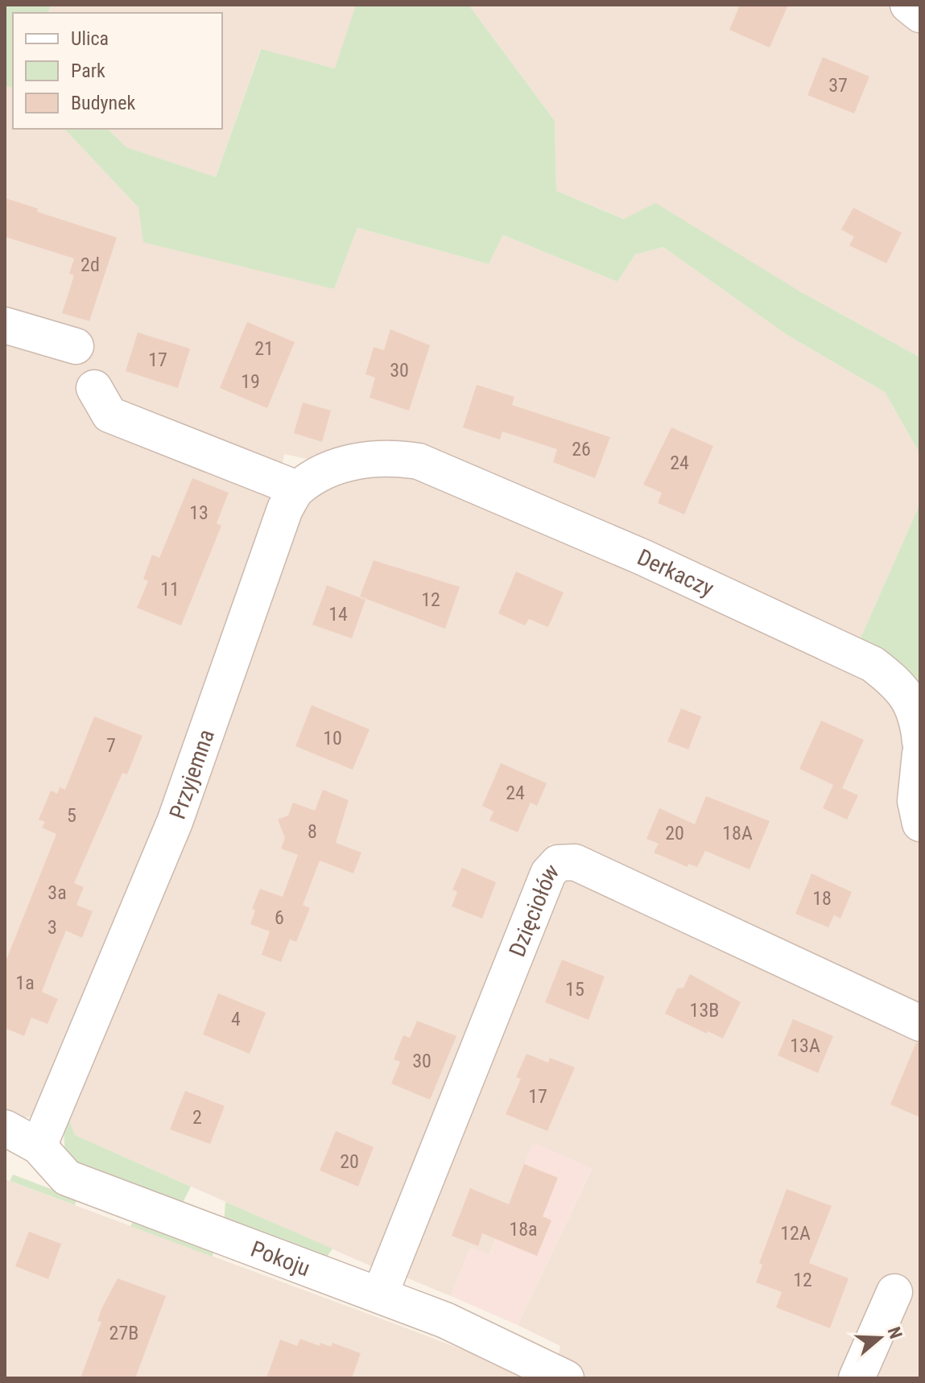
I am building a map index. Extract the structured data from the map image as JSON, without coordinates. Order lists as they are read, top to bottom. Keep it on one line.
{"streets":{"street":["Derkaczy","Przyjemna","Dzięciołów","Pokoju"]},"crossings":[["Derkaczy","Przyjemna"],["Przyjemna","Pokoju"],["Dzięciołów","Pokoju"]],"house_numbers":["37","2d","21","17","30","19","26","24","13","11","12","14","10","7","24","5","8","20","18A","3a","18","6","3","1a","15","13B","4","13A","30","17","2","20","18a","12A","12","27B"],"legend":["Ulica","Park","Budynek"],"north":"right"}
